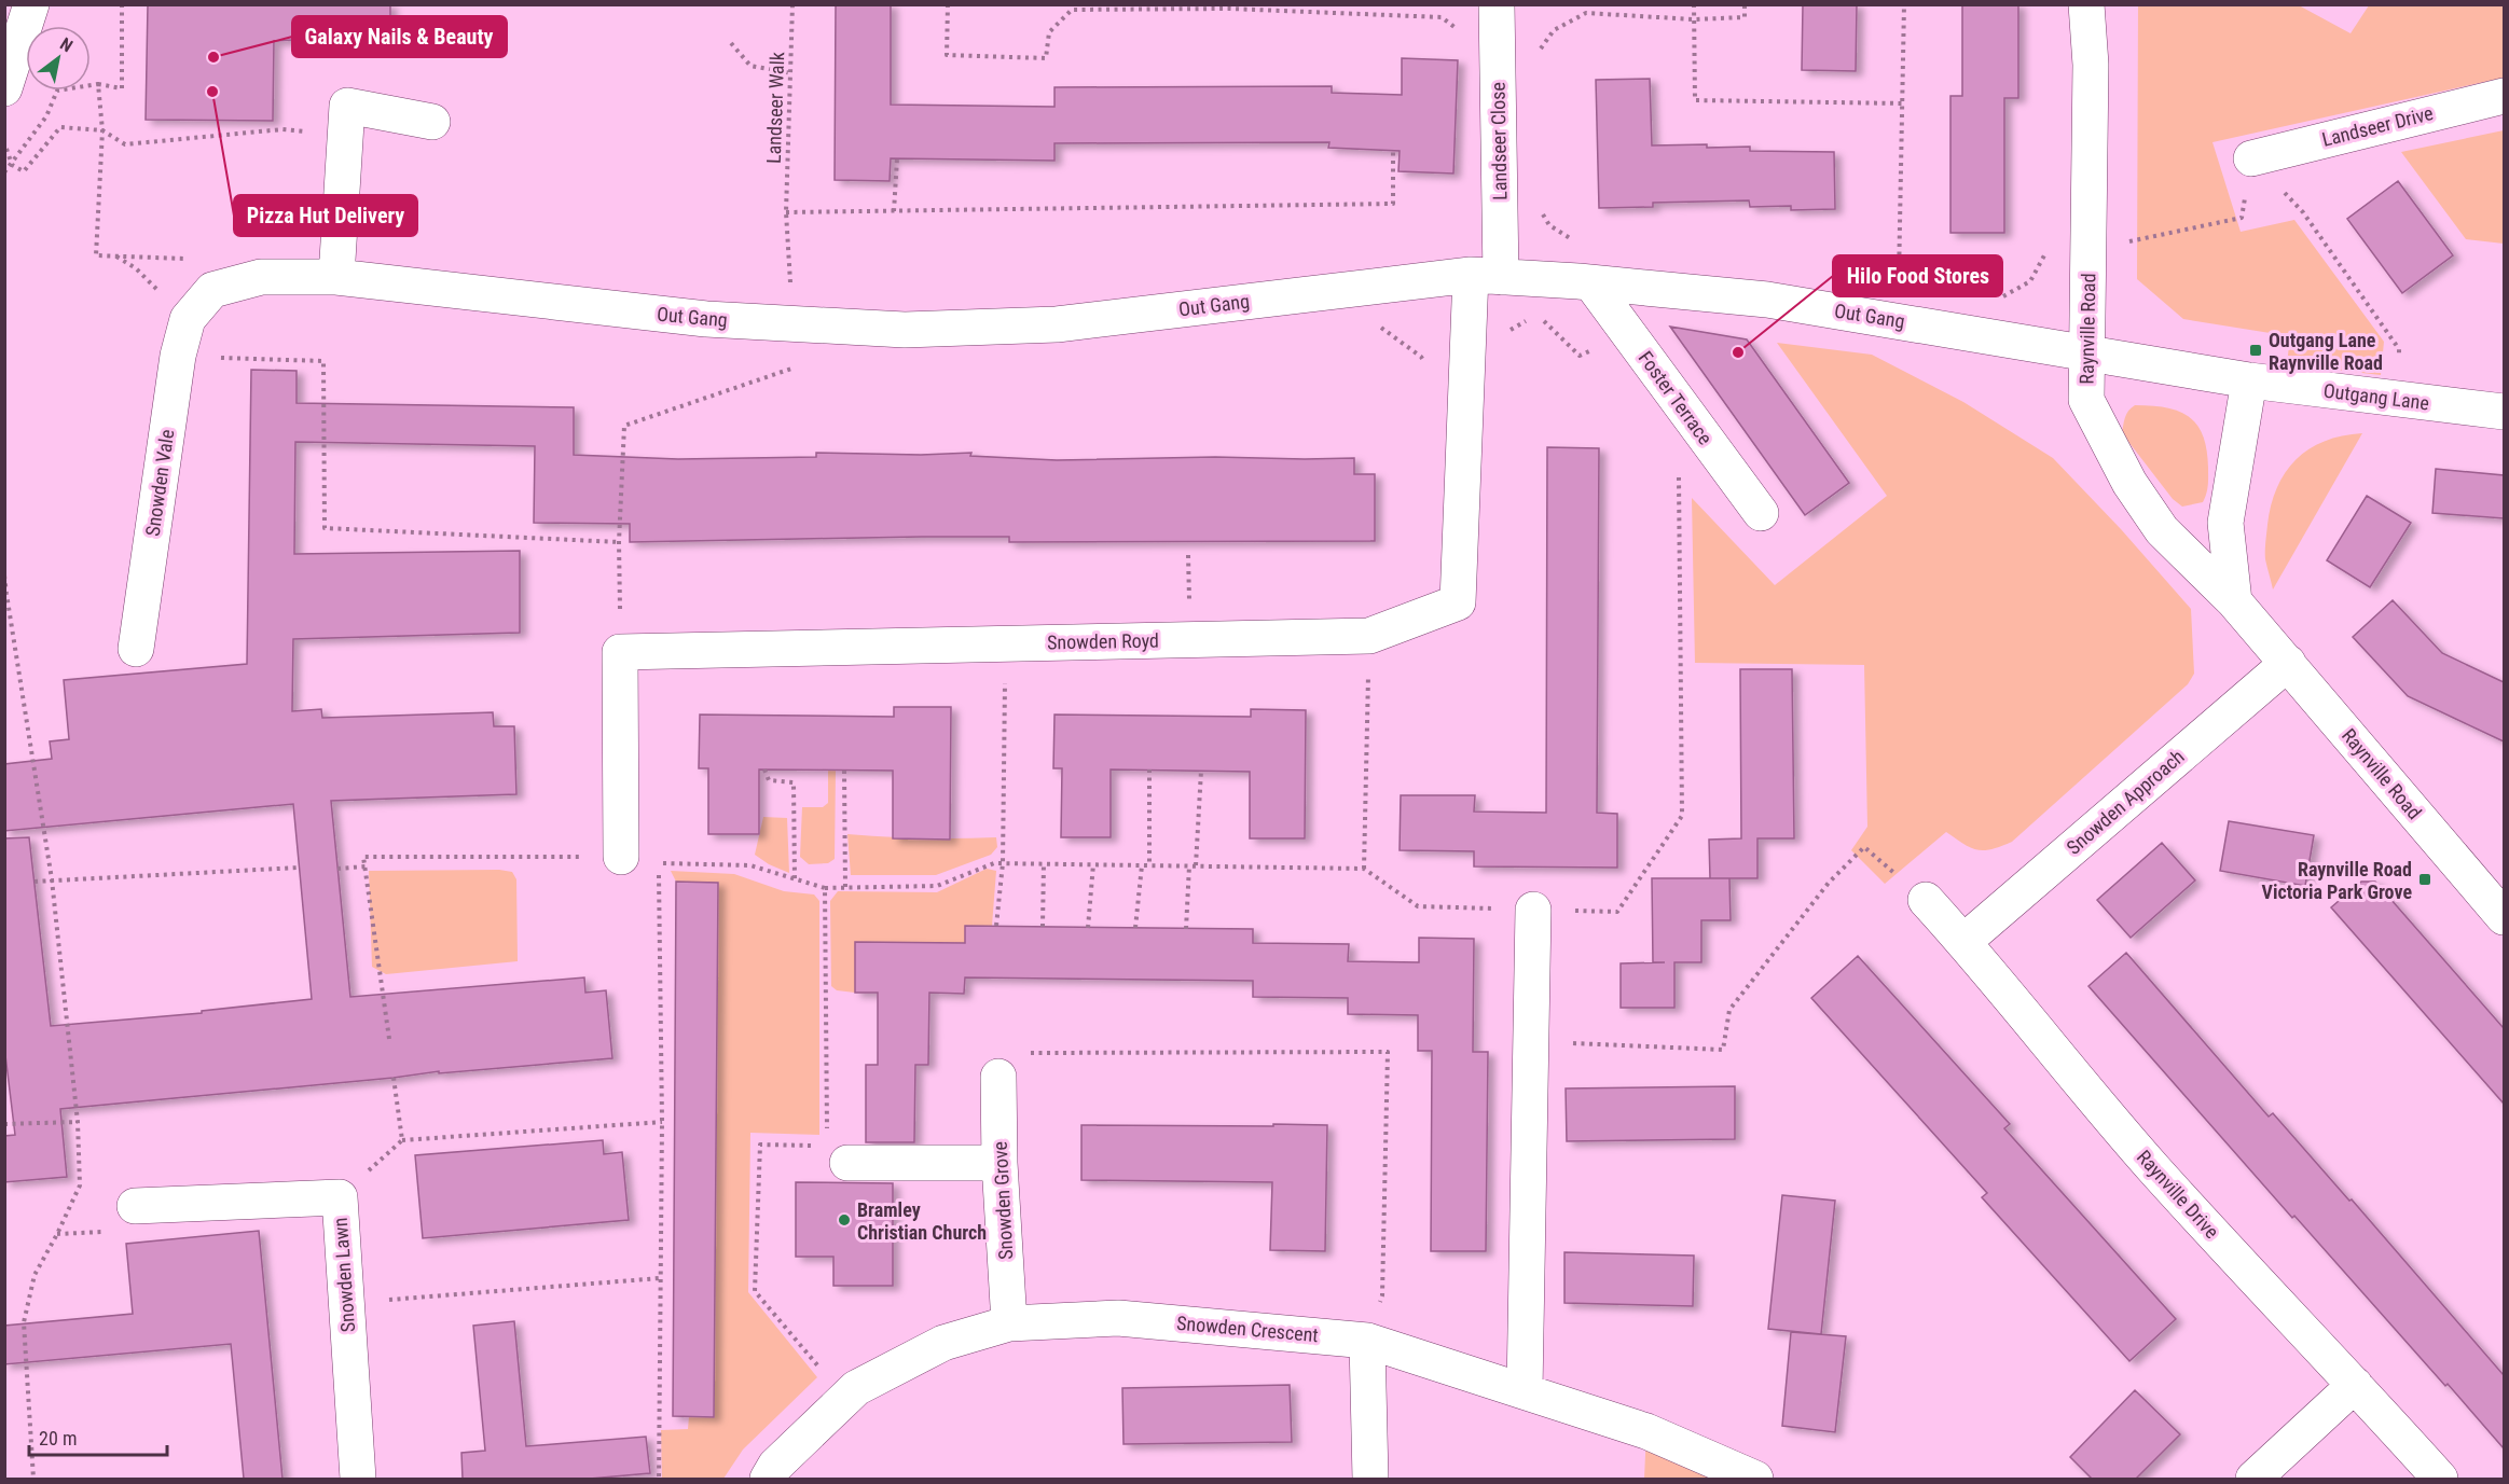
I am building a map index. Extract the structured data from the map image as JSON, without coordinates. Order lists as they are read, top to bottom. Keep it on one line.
{"streets":{"street":["Landseer Drive","Landseer Close","Out Gang","Raynville Road","Outgang Lane","Foster Terrace","Snowden Vale","Snowden Royd","Snowden Approach","Raynville Drive","Snowden Grove","Snowden Lawn","Snowden Crescent"],"path":["Landseer Walk"]},"crossings":[["Landseer Walk","Out Gang"],["Landseer Close","Out Gang"],["Landseer Close","Snowden Royd"],["Out Gang","Raynville Road"],["Out Gang","Outgang Lane"],["Out Gang","Foster Terrace"],["Out Gang","Snowden Vale"],["Out Gang","Snowden Royd"],["Raynville Road","Snowden Approach"],["Snowden Approach","Raynville Drive"],["Snowden Grove","Snowden Crescent"]],"places":{"other":["Galaxy Nails & Beauty","Pizza Hut Delivery","Hilo Food Stores","Bramley Christian Church"],"transit":["Outgang Lane Raynville Road","Raynville Road Victoria Park Grove"]},"scale_bar":"20 m","north":"top right"}
